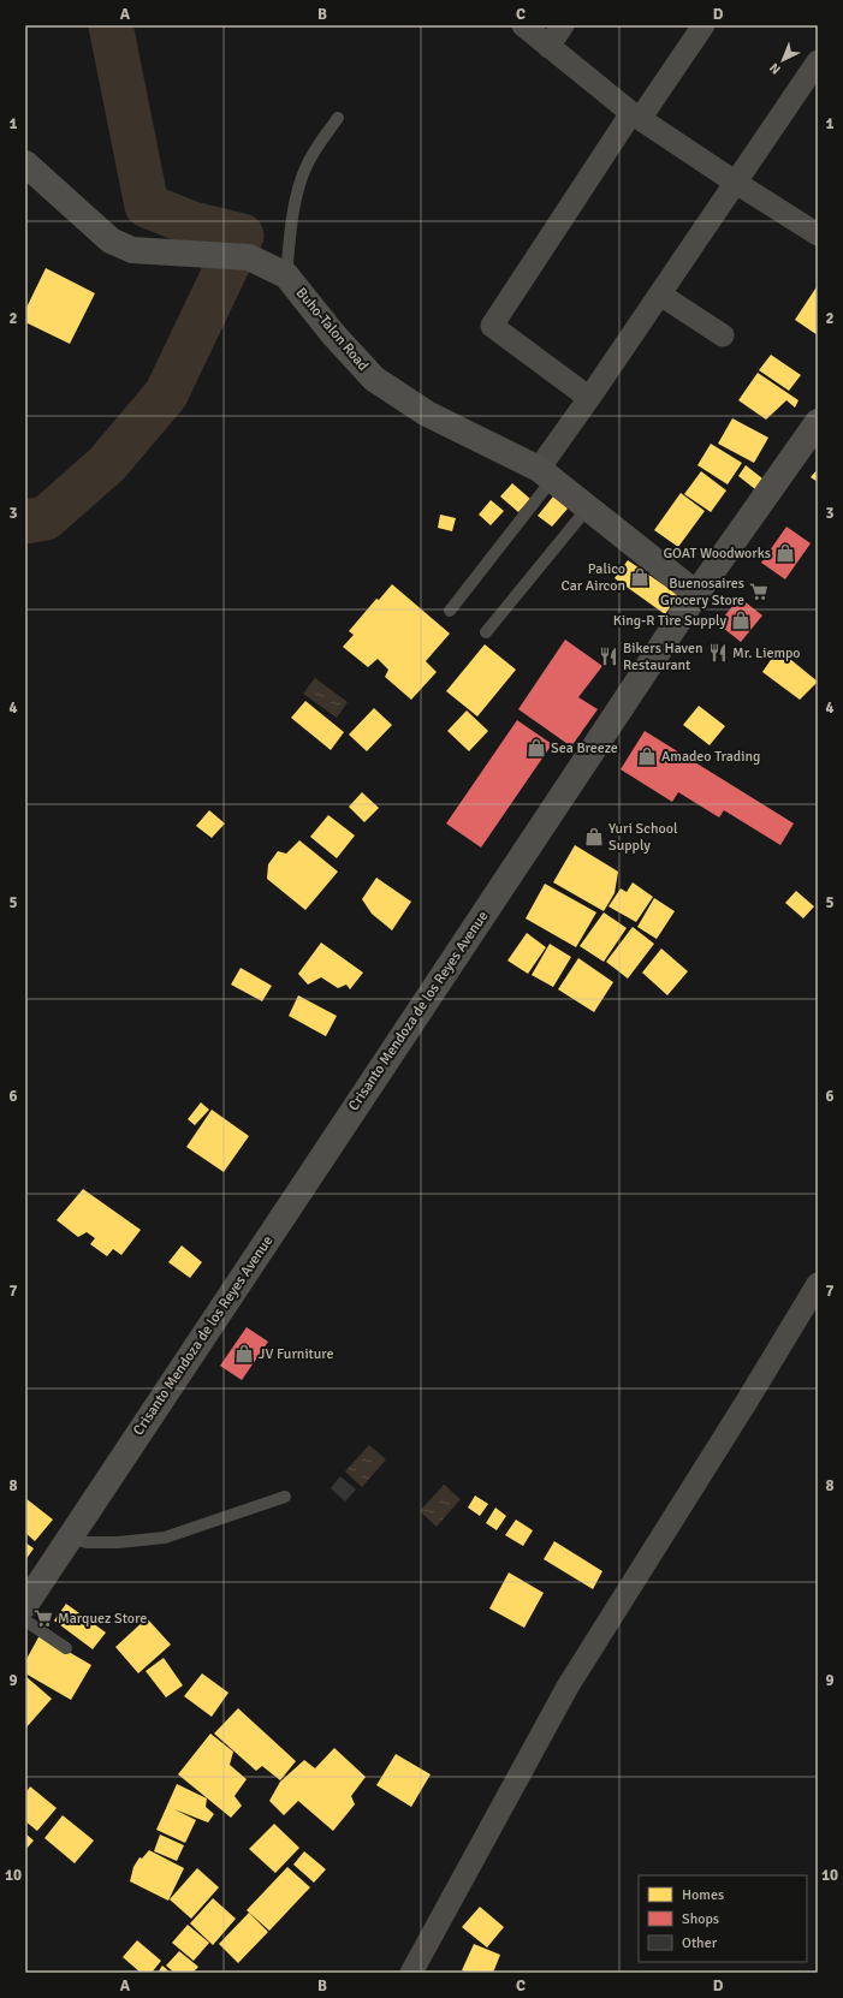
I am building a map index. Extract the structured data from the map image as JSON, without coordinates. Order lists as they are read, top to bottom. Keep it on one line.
{"streets":{"main road":["Buho-Talon Road","Crisanto Mendoza de los Reyes Avenue"]},"crossings":[["Buho-Talon Road","Crisanto Mendoza de los Reyes Avenue"]],"places":{"shop":["GOAT Woodworks","Palico Car Aircon","King-R Tire Supply","Sea Breeze","Amadeo Trading","Yuri School Supply","JV Furniture"],"supermarket":["Buenosaires Grocery Store","Marquez Store"],"restaurant":["Mr. Liempo","Bikers Haven Restaurant"]},"legend":["Homes","Shops","Other"],"north":"bottom left","grid":{"columns":["A","B","C","D"],"rows":["1","2","3","4","5","6","7","8","9","10"]}}
